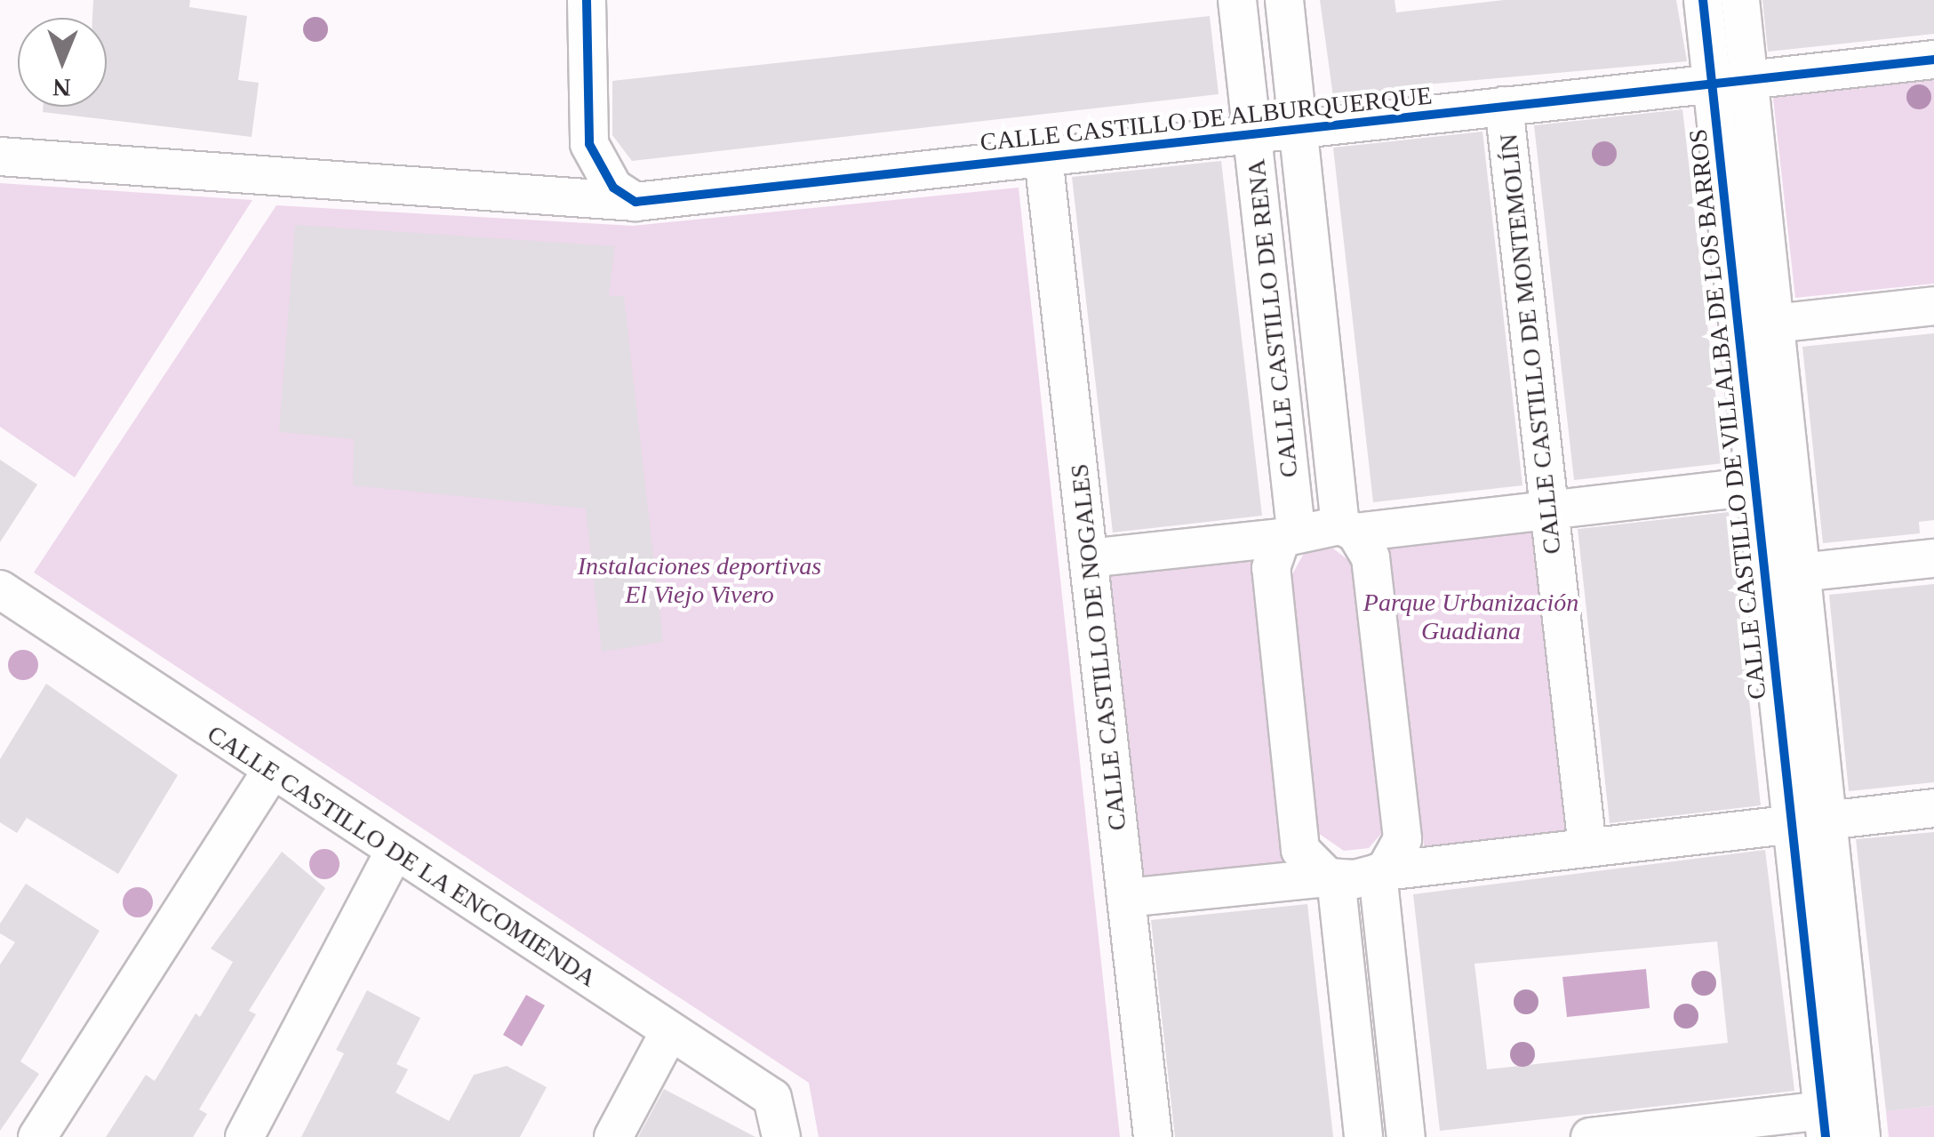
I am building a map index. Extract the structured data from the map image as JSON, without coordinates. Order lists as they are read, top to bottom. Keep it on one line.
{"streets":{"street":["CALLE CASTILLO DE ALBURQUERQUE","CALLE CASTILLO DE RENA","CALLE CASTILLO DE MONTEMOLÍN","CALLE CASTILLO DE VILLALBA DE LOS BARROS","CALLE CASTILLO DE NOGALES","CALLE CASTILLO DE LA ENCOMIENDA"]},"crossings":[["CALLE CASTILLO DE ALBURQUERQUE","CALLE CASTILLO DE RENA"],["CALLE CASTILLO DE ALBURQUERQUE","CALLE CASTILLO DE MONTEMOLÍN"],["CALLE CASTILLO DE ALBURQUERQUE","CALLE CASTILLO DE VILLALBA DE LOS BARROS"],["CALLE CASTILLO DE ALBURQUERQUE","CALLE CASTILLO DE NOGALES"]],"parks":["Instalaciones deportivas El Viejo Vivero","Parque Urbanización Guadiana"],"north":"bottom"}
